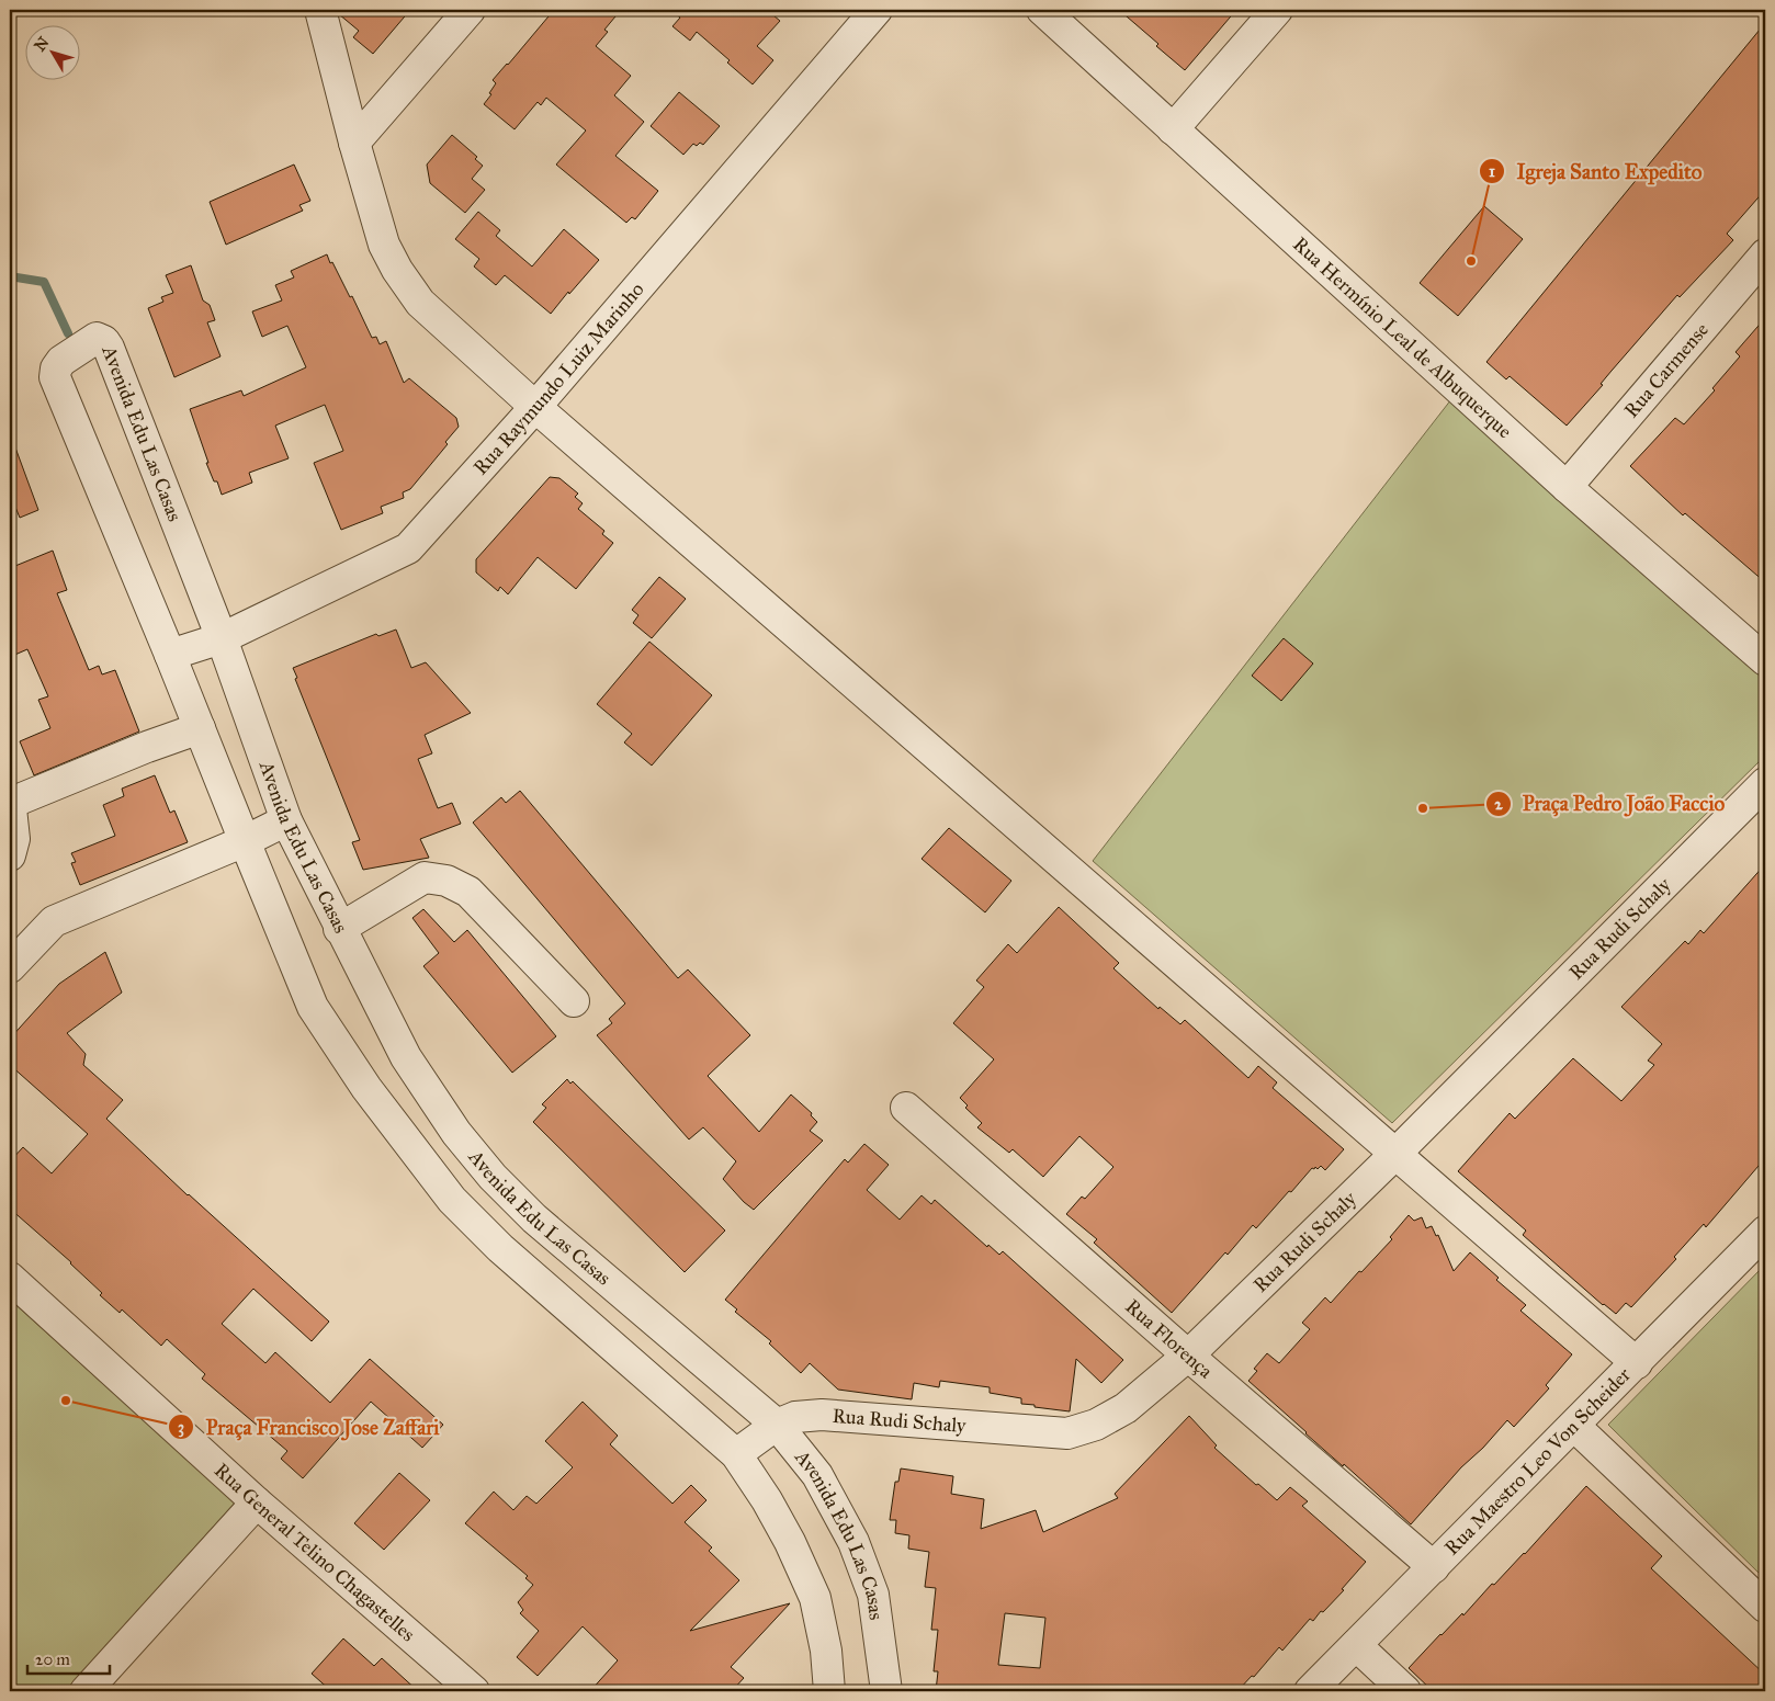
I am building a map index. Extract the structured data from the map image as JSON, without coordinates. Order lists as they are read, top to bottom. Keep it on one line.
{"streets":{"street":["Rua Hermínio Leal de Albuquerque","Rua Carmense","Rua Raymundo Luiz Marinho","Avenida Edu Las Casas","Rua Rudi Schaly","Rua Florença","Rua Maestro Leo Von Scheider","Rua General Telino Chagastelles"]},"crossings":[["Rua Hermínio Leal de Albuquerque","Rua Carmense"],["Rua Raymundo Luiz Marinho","Avenida Edu Las Casas"],["Avenida Edu Las Casas","Rua Rudi Schaly"],["Rua Rudi Schaly","Rua Florença"],["Rua Florença","Rua Maestro Leo Von Scheider"]],"places":["Igreja Santo Expedito","Praça Pedro João Faccio","Praça Francisco Jose Zaffari"],"scale_bar":"20 m","north":"top left"}
